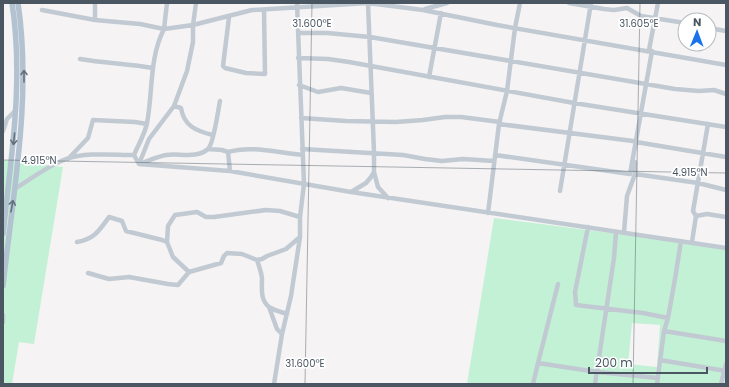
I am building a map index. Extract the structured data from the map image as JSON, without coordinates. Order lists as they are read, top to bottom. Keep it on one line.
{"scale_bar":"200 m","north":"top","coordinates":["31.600°E","31.605°E","4.915°N"]}
